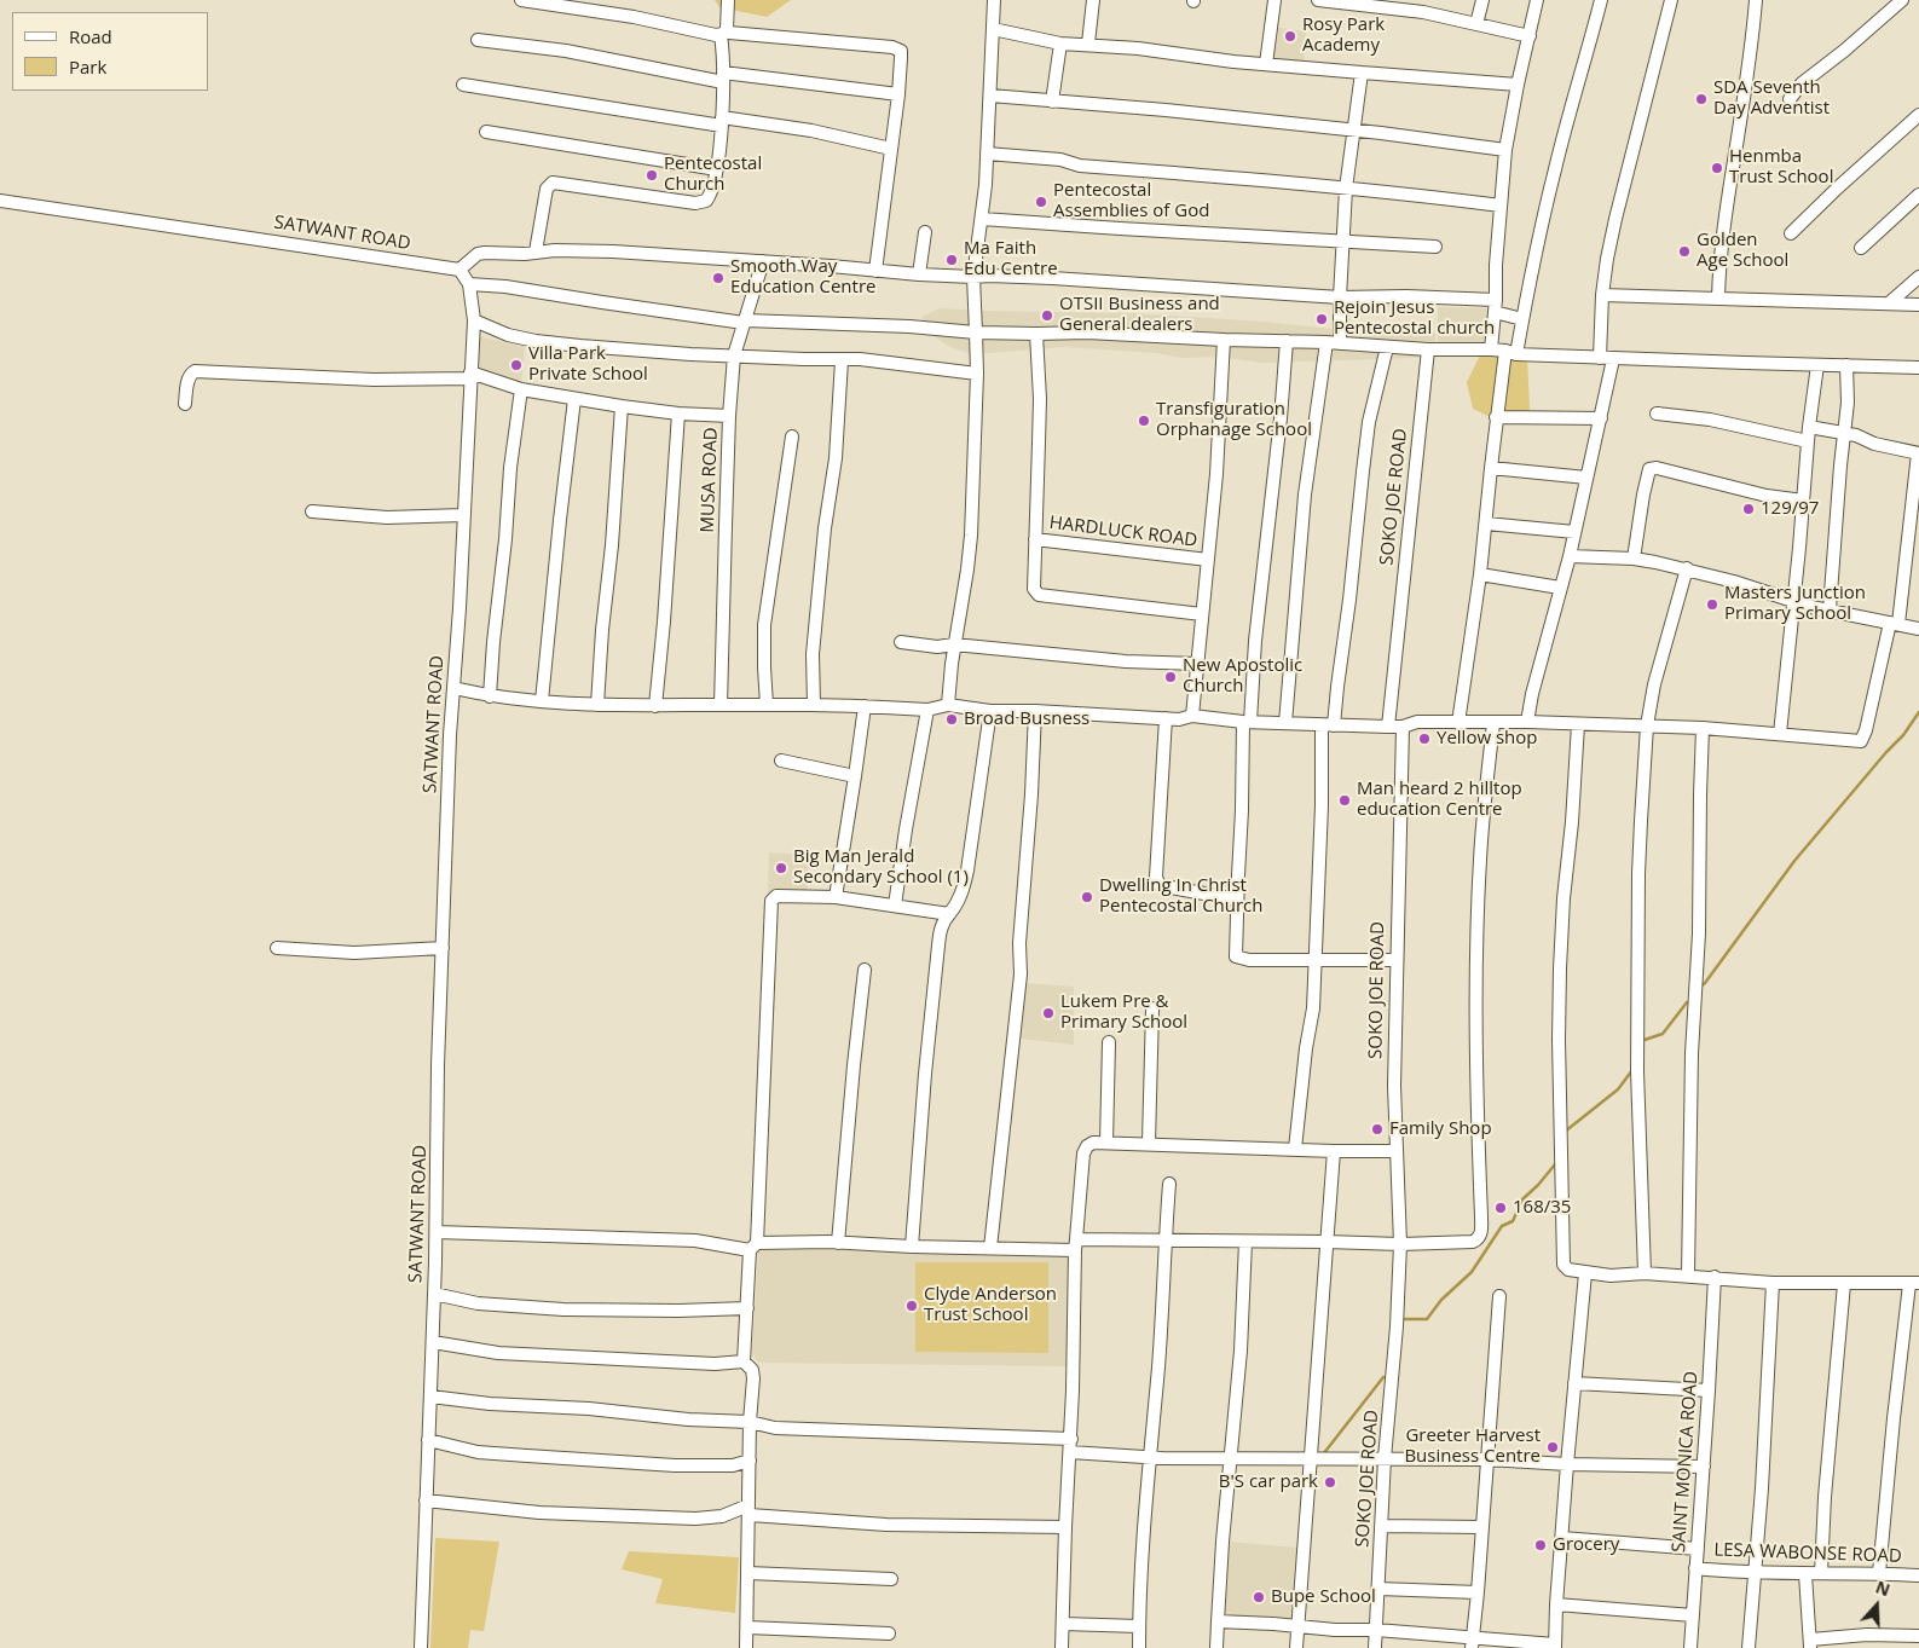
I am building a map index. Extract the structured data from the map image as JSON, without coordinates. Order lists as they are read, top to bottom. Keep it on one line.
{"streets":{"street":["SATWANT ROAD","MUSA ROAD","SOKO JOE ROAD","HARDLUCK ROAD","SAINT MONICA ROAD","LESA WABONSE ROAD"]},"crossings":[["SAINT MONICA ROAD","LESA WABONSE ROAD"]],"places":["Rosy Park Academy","SDA Seventh Day Adventist","Henmba Trust School","Pentecostal Church","Pentecostal Assemblies of God","Golden Age School","Ma Faith Edu Centre","Smooth Way Education Centre","OTSII Business and General dealers","Rejoin Jesus Pentecostal church","Villa Park Private School","Transfiguration Orphanage School","129/97","Masters Junction Primary School","New Apostolic Church","Broad Busness","Yellow shop","Man heard 2 hilltop education Centre","Big Man Jerald Secondary School (1)","Dwelling In Christ Pentecostal Church","Lukem Pre & Primary School","Family Shop","168/35","Clyde Anderson Trust School","Greeter Harvest Business Centre","B'S car park","Grocery","Bupe School"],"legend":["Road","Park"],"north":"top"}
